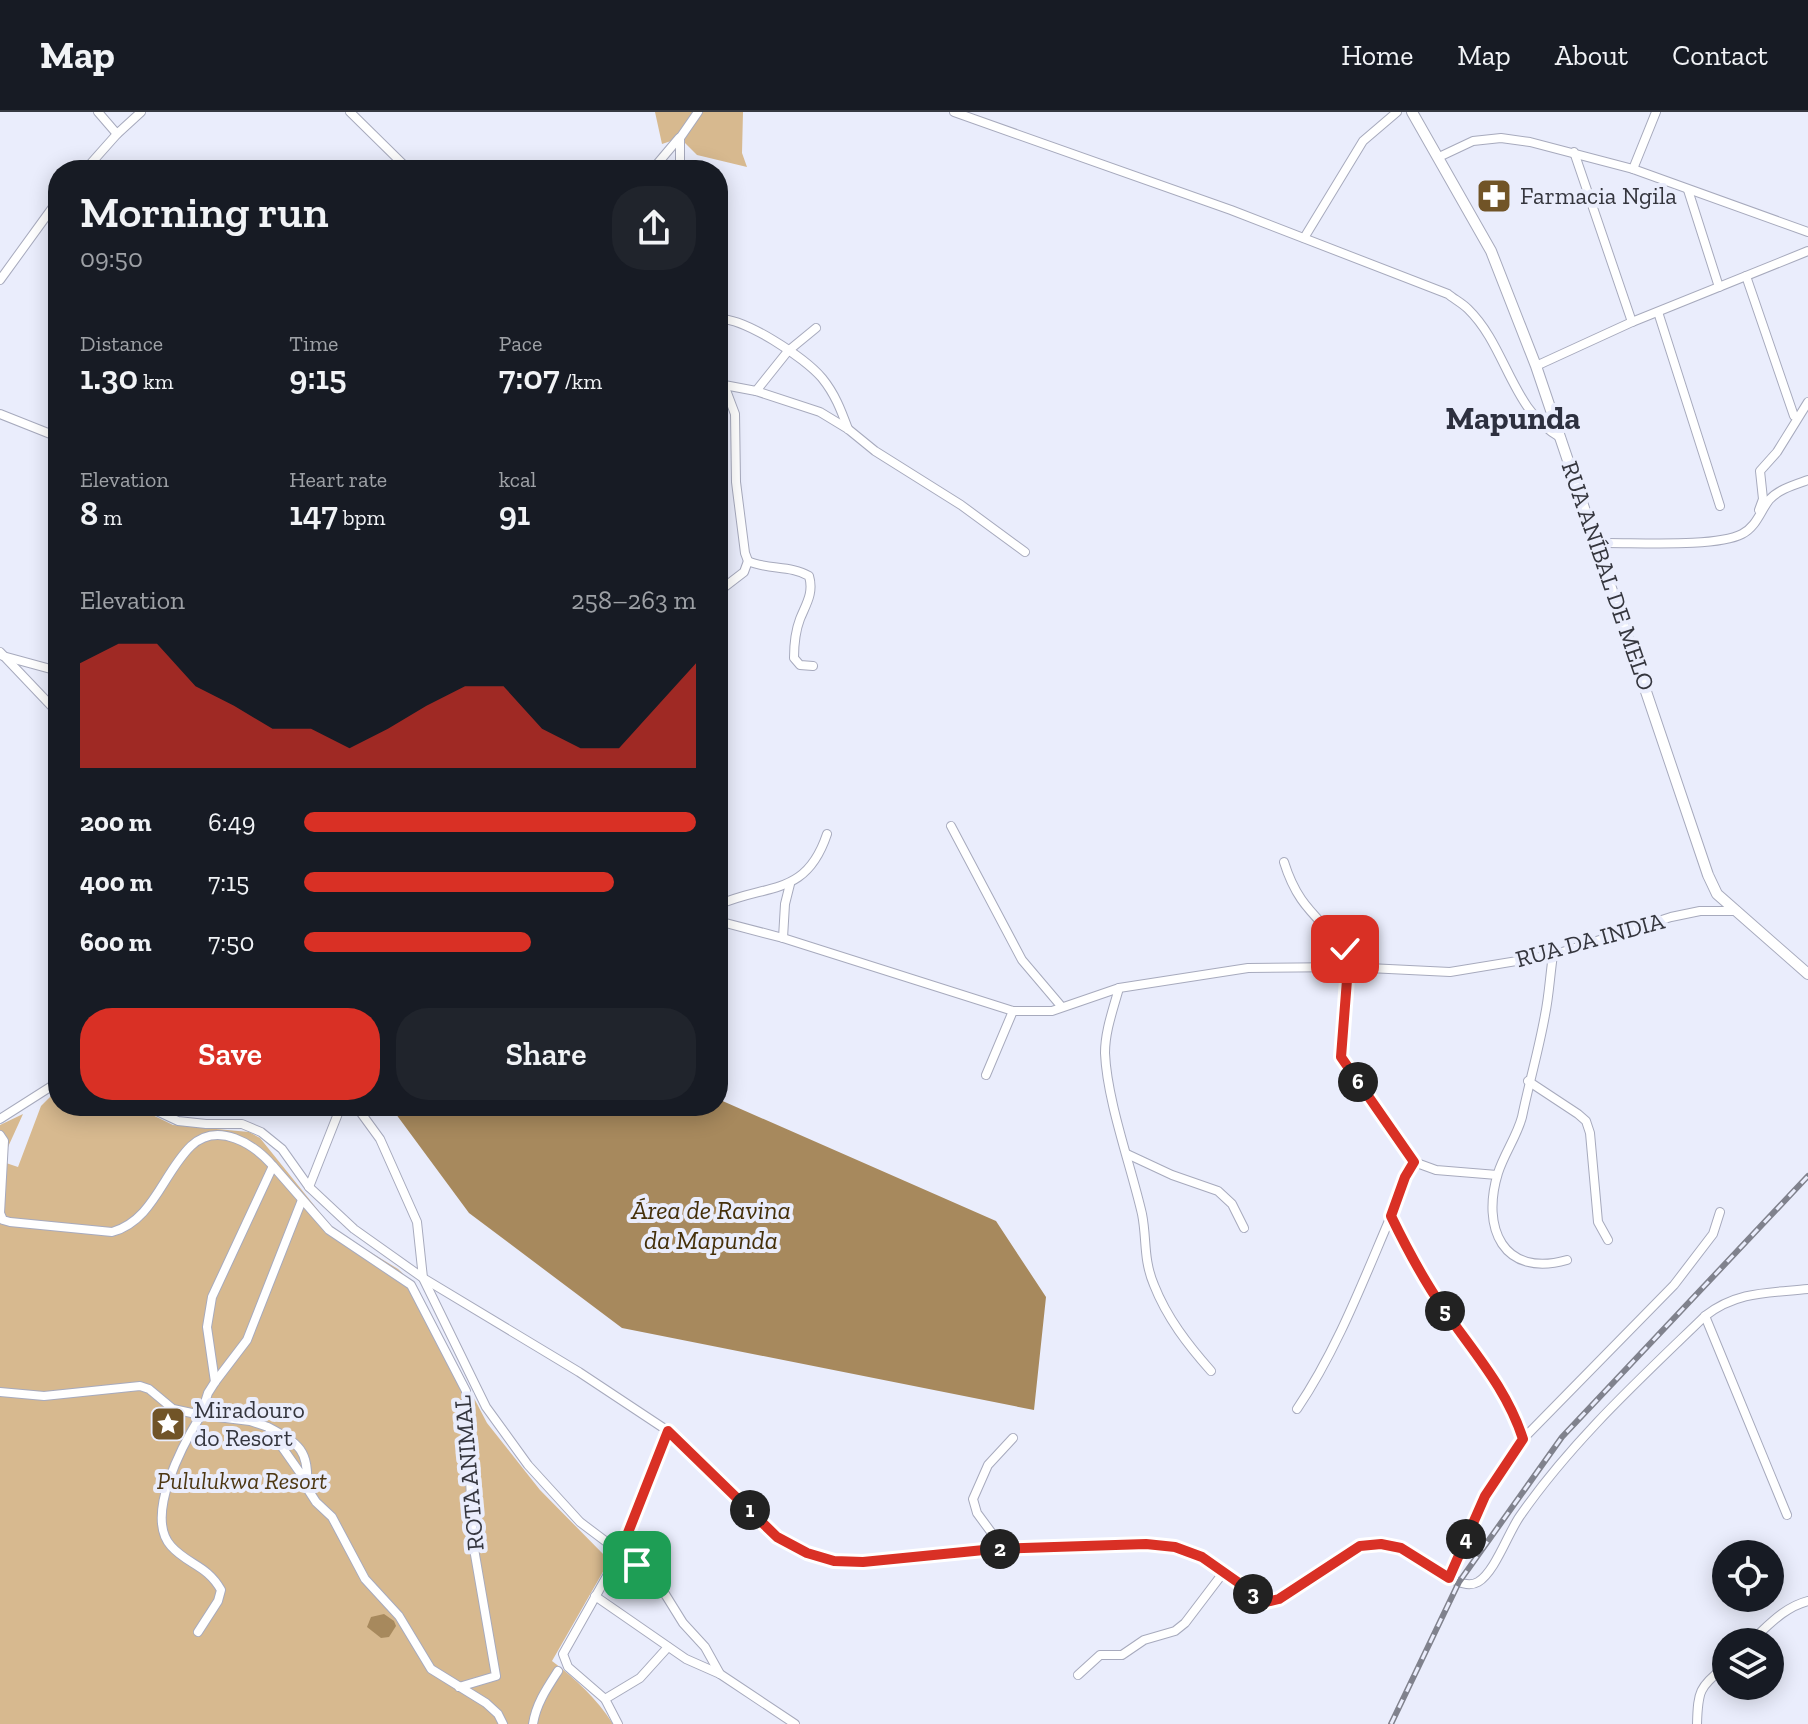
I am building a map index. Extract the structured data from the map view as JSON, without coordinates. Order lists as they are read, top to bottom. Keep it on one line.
{"streets":{"street":["RUA ANÍBAL DE MELO","RUA DA INDIA","ROTA ANIMAL"]},"crossings":[["RUA ANÍBAL DE MELO","RUA DA INDIA"]],"districts":["Mapunda"],"water":["Área de Ravina da Mapunda"],"parks":["Pululukwa Resort"],"places":{"pharmacy":["Farmacia Ngila"],"place":["Miradouro do Resort"]},"page":{"header":"Map","nav":["Home","Map","About","Contact"],"heading":["Morning run","09:50"],"stats":[["Distance","1.30 km"],["Time","9:15"],["Pace","7:07 /km"],["Elevation","8 m"],["Heart rate","147 bpm"],["kcal","91"]],"chart":["Elevation","258–263 m"],"list":[{"name":"200 m","note":"6:49"},{"name":"400 m","note":"7:15"},{"name":"600 m","note":"7:50"}],"buttons":["Save","Share"],"pins":["6","5","1","4","2","3"]}}
